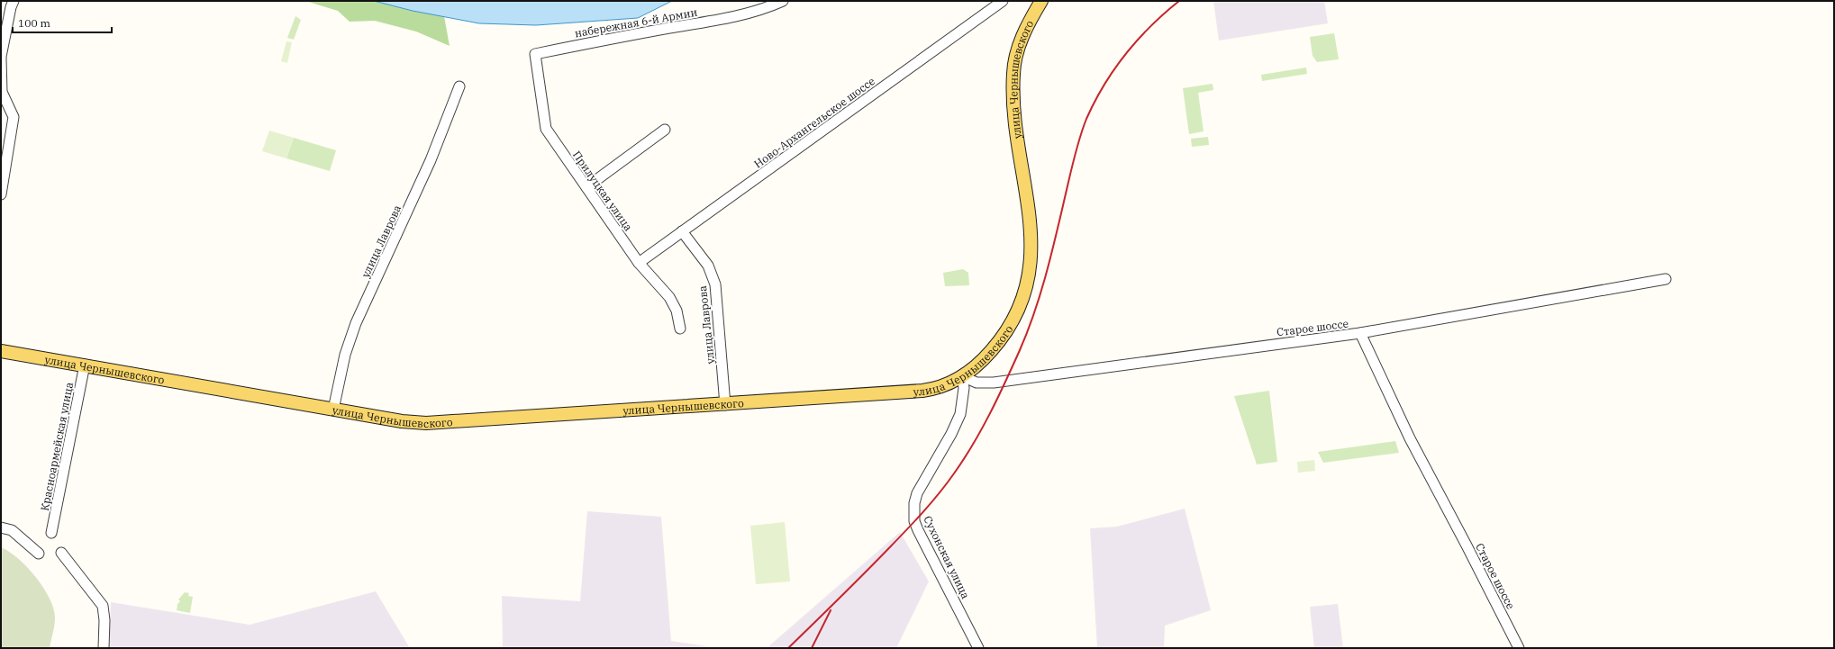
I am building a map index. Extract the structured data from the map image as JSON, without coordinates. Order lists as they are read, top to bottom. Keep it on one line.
{"streets":{"main road":["улица Чернышевского"],"street":["набережная 6-й Армии","Ново-Архангельское шоссе","Прилуцкая улица","улица Лаврова","Старое шоссе","Красноармейская улица","Сухонская улица"]},"crossings":[["набережная 6-й Армии","Прилуцкая улица"],["улица Чернышевского","улица Лаврова"],["улица Чернышевского","Старое шоссе"],["улица Чернышевского","Красноармейская улица"],["улица Чернышевского","Сухонская улица"],["Ново-Архангельское шоссе","Прилуцкая улица"],["Ново-Архангельское шоссе","улица Лаврова"],["Старое шоссе","Сухонская улица"]],"scale_bar":"100 m"}
